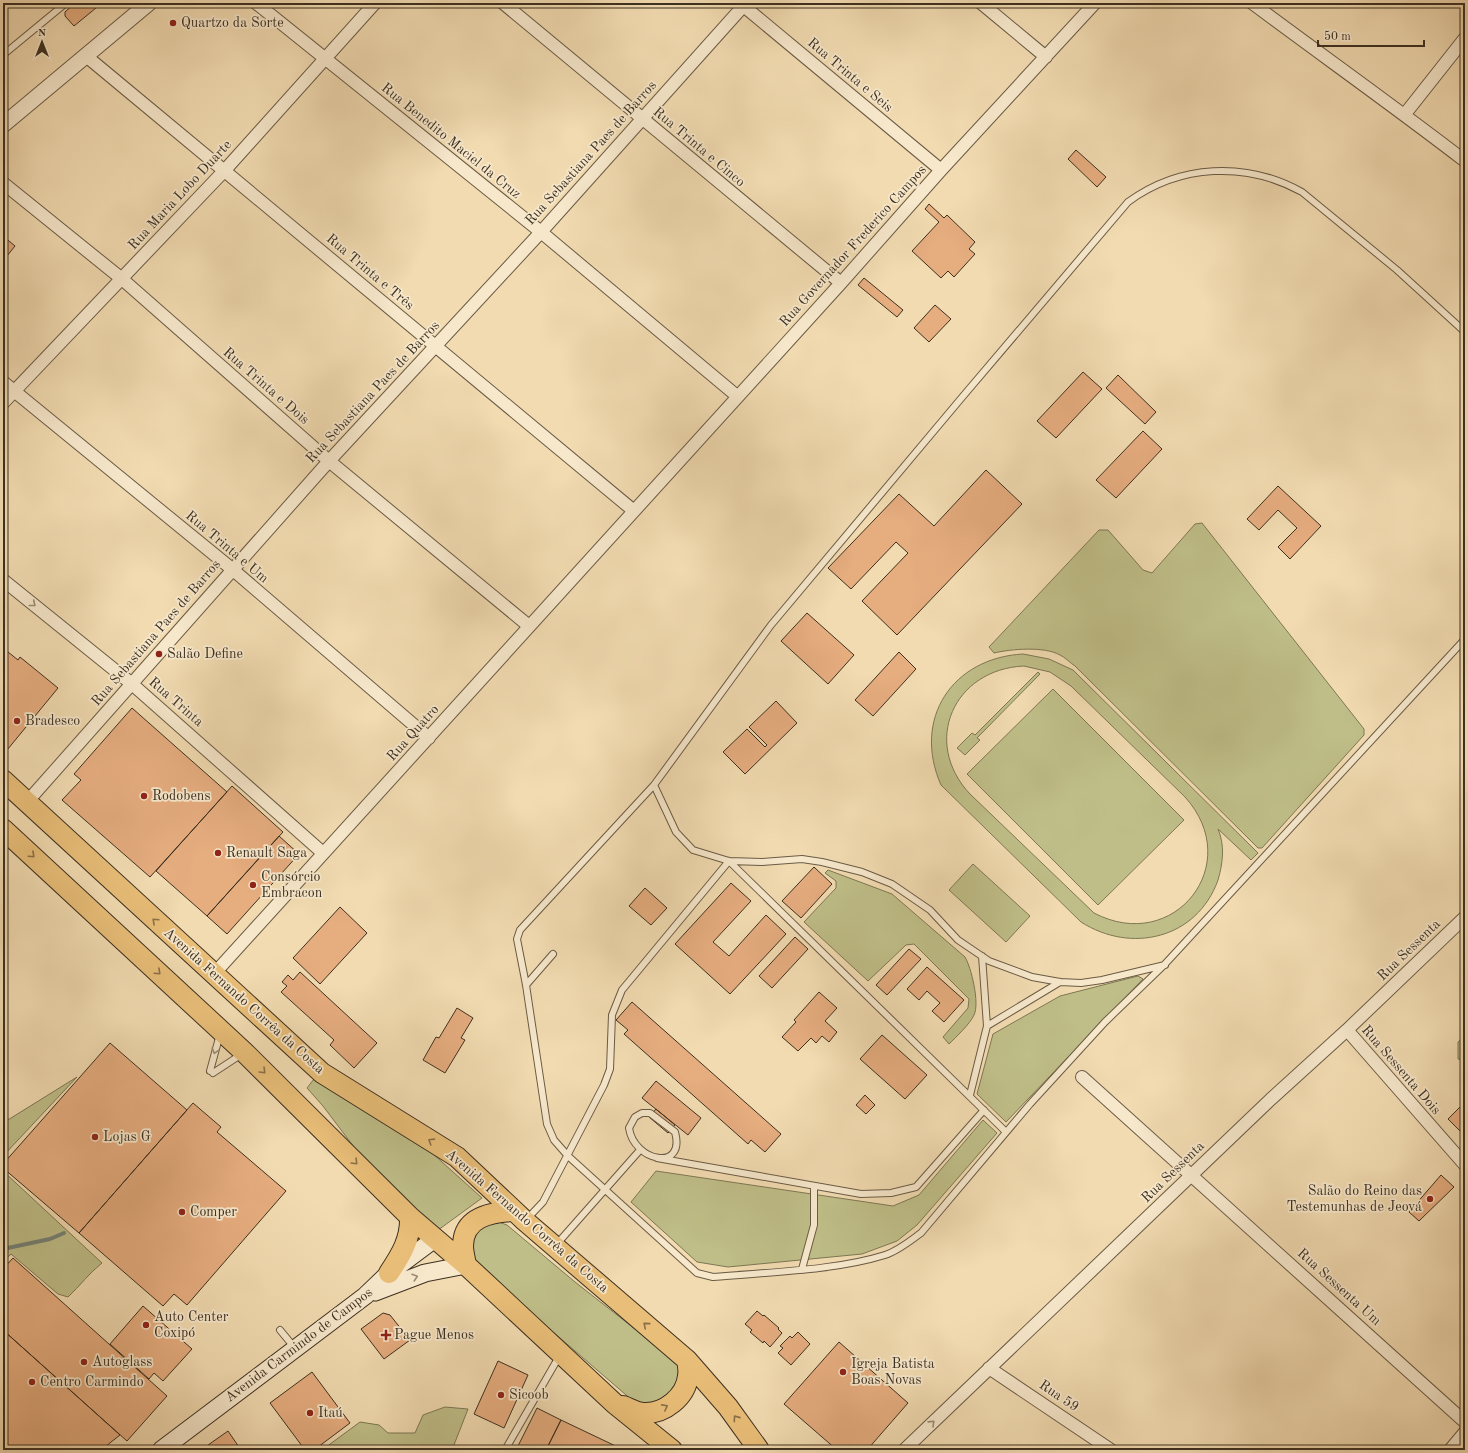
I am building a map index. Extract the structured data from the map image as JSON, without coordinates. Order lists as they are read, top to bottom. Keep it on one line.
{"streets":{"highway":["Avenida Fernando Corrêa da Costa"],"main road":["Avenida Carmindo de Campos"],"street":["Rua Trinta e Seis","Rua Benedito Maciel da Cruz","Rua Trinta e Cinco","Rua Sebastiana Paes de Barros","Rua Maria Lobo Duarte","Rua Governador Frederico Campos","Rua Trinta e Três","Rua Trinta e Dois","Rua Trinta e Um","Rua Trinta","Rua Quatro","Rua Sessenta","Rua Sessenta Dois","Rua Sessenta Um","Rua 59"]},"crossings":[["Rua Trinta e Seis","Rua Sebastiana Paes de Barros"],["Rua Trinta e Seis","Rua Governador Frederico Campos"],["Rua Benedito Maciel da Cruz","Rua Sebastiana Paes de Barros"],["Rua Benedito Maciel da Cruz","Rua Maria Lobo Duarte"],["Rua Benedito Maciel da Cruz","Rua Governador Frederico Campos"],["Rua Trinta e Cinco","Rua Sebastiana Paes de Barros"],["Rua Trinta e Cinco","Rua Governador Frederico Campos"],["Rua Sebastiana Paes de Barros","Rua Trinta e Três"],["Rua Sebastiana Paes de Barros","Rua Trinta e Dois"],["Rua Sebastiana Paes de Barros","Rua Trinta e Um"],["Rua Sebastiana Paes de Barros","Rua Trinta"],["Rua Sebastiana Paes de Barros","Avenida Fernando Corrêa da Costa"],["Rua Maria Lobo Duarte","Rua Trinta e Três"],["Rua Maria Lobo Duarte","Rua Trinta e Dois"],["Rua Maria Lobo Duarte","Rua Trinta e Um"],["Rua Governador Frederico Campos","Rua Trinta e Três"],["Rua Governador Frederico Campos","Rua Quatro"],["Rua Trinta e Três","Rua Quatro"],["Rua Trinta e Dois","Rua Quatro"],["Rua Trinta e Um","Rua Quatro"],["Rua Trinta","Rua Quatro"],["Rua Quatro","Avenida Fernando Corrêa da Costa"],["Rua Sessenta","Rua Sessenta Dois"],["Rua Sessenta","Rua Sessenta Um"],["Rua Sessenta","Rua 59"]],"one_way":["Rua Trinta"],"places":{"other":["Quartzo da Sorte","Salão Define","Bradesco","Rodobens","Renault Saga","Consórcio Embracon","Lojas G","Salão do Reino das Testemunhas de Jeová","Comper","Auto Center Coxipó","Autoglass","Igreja Batista Boas Novas","Centro Carmindo","Sicoob","Itaú"],"health":["Pague Menos"]},"scale_bar":"50 m","north":"top"}
